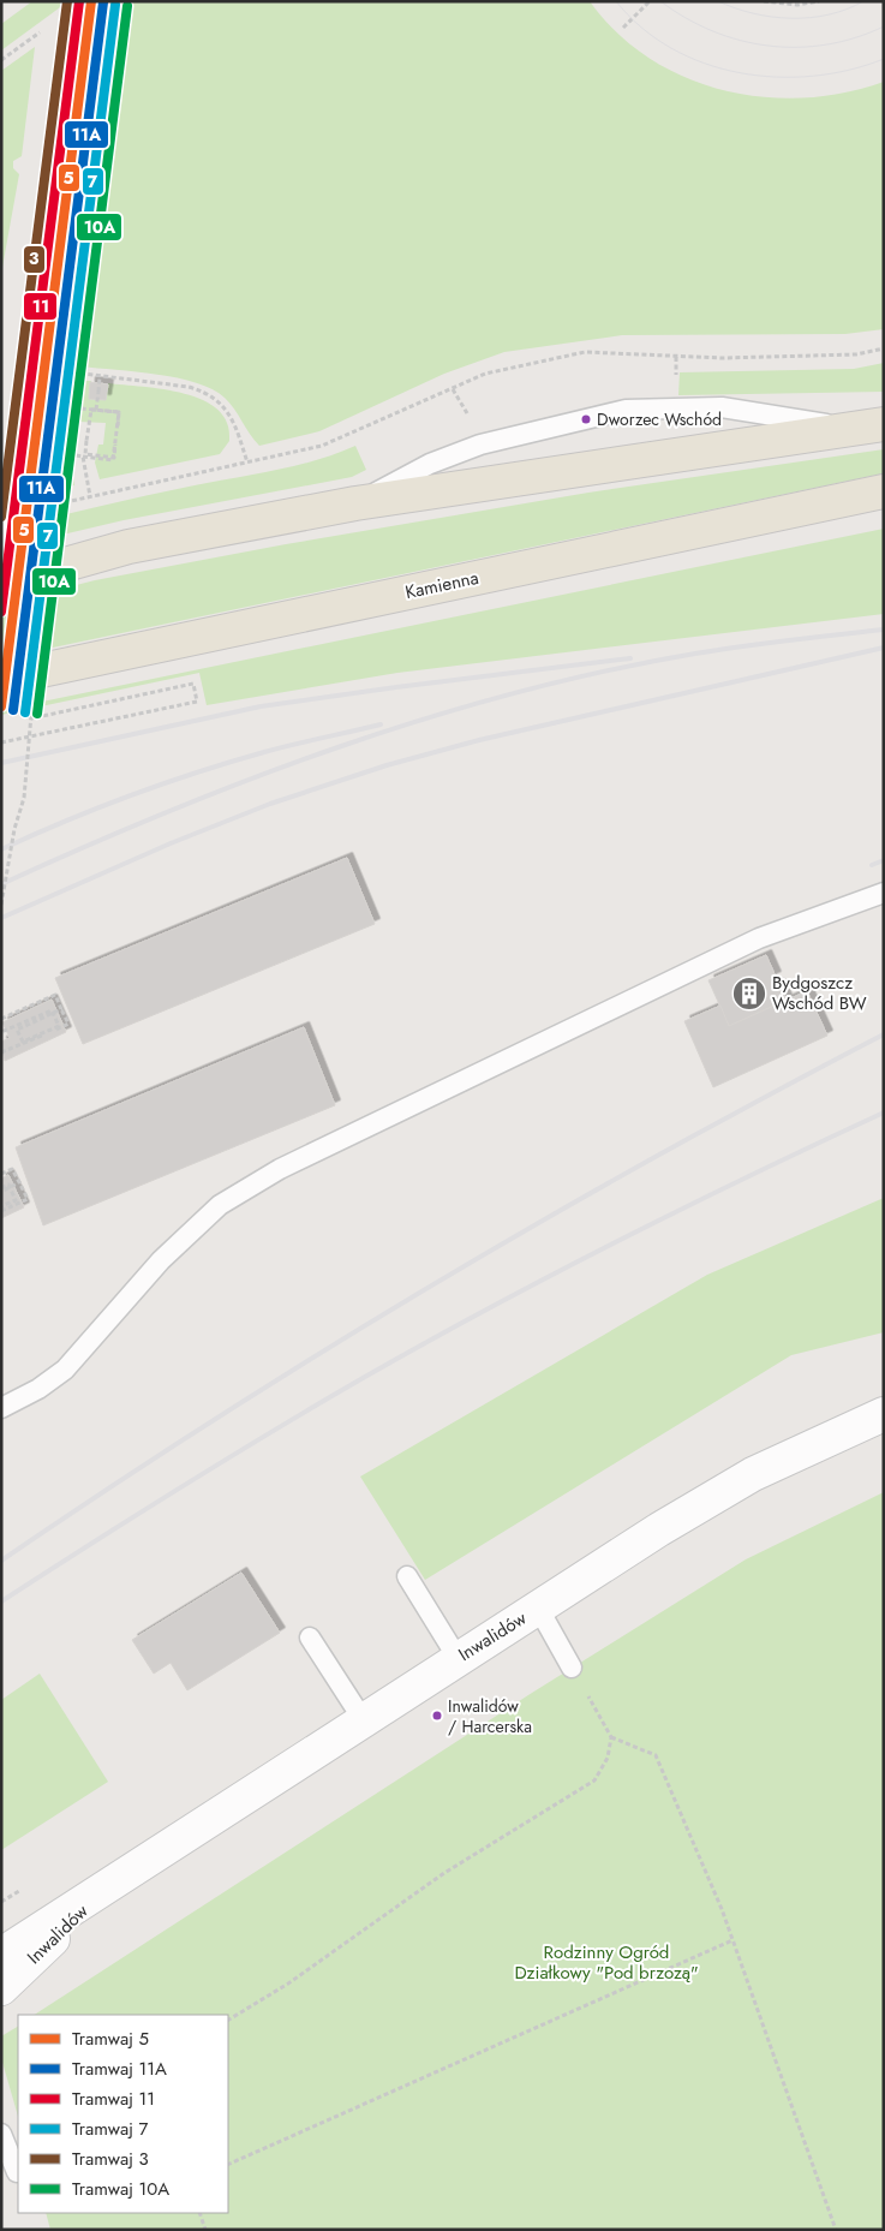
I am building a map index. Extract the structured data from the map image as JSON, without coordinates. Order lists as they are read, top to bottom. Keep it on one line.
{"streets":{"main road":["Kamienna"],"street":["Inwalidów"]},"parks":["Rodzinny Ogród Działkowy \"Pod brzozą\""],"places":{"other":["Dworzec Wschód","Inwalidów / Harcerska"],"building":["Bydgoszcz Wschód BW"]},"lines":["tram line 5","tram line 11","tram line 3","tram line 11A","tram line 7","tram line 10A"],"legend":["Tramwaj 5","Tramwaj 11A","Tramwaj 11","Tramwaj 7","Tramwaj 3","Tramwaj 10A"]}
